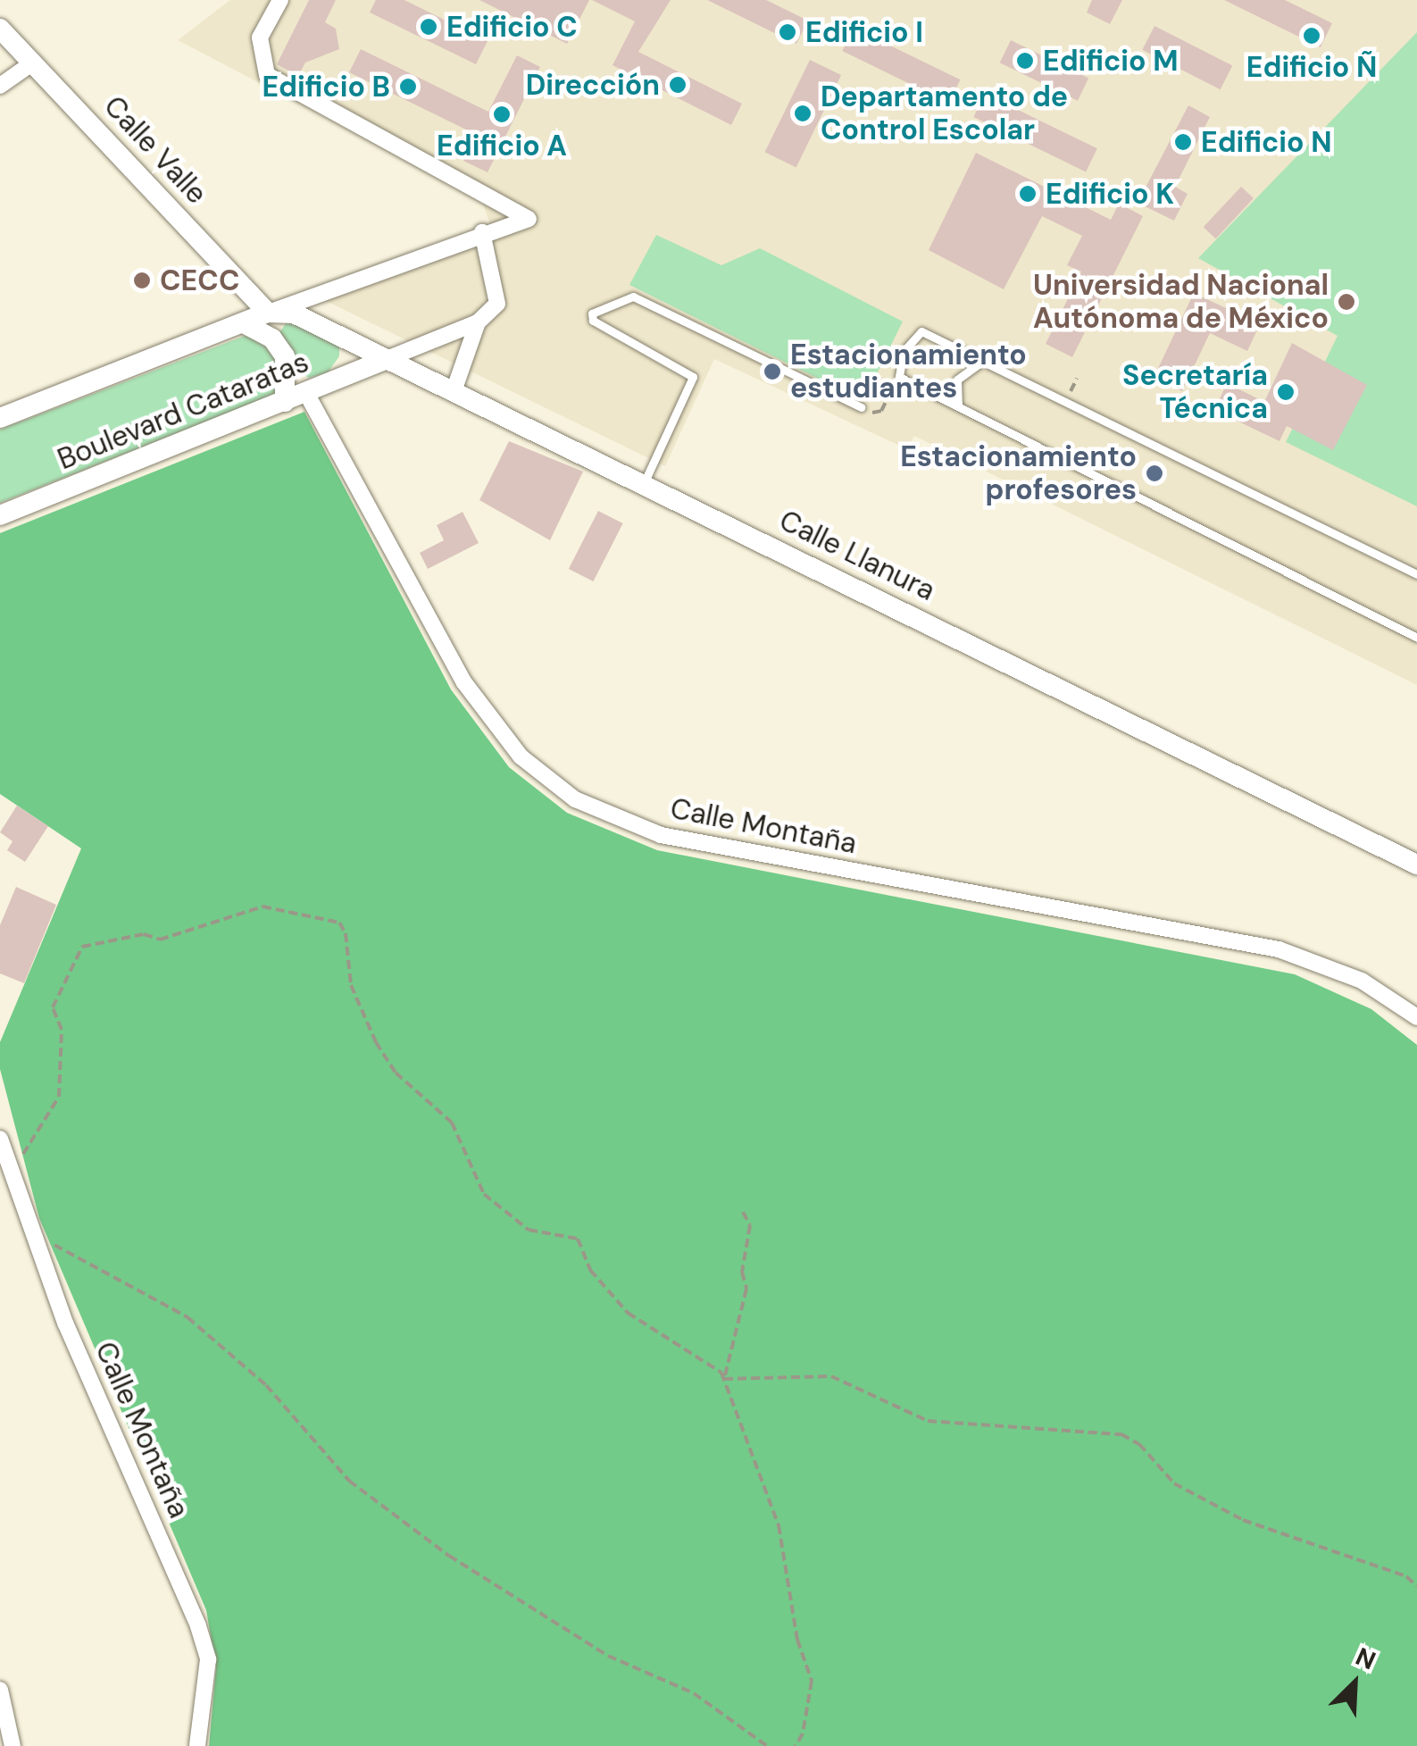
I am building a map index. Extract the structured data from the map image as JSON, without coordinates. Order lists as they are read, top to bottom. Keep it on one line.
{"streets":{"street":["Calle Valle","Boulevard Cataratas","Calle Llanura","Calle Montaña"]},"crossings":[["Calle Valle","Boulevard Cataratas"],["Calle Valle","Calle Llanura"],["Boulevard Cataratas","Calle Llanura"],["Boulevard Cataratas","Calle Montaña"]],"places":["Edificio C","Edificio I","Edificio Ñ","Edificio M","Dirección","Edificio B","Departamento de Control Escolar","Edificio A","Edificio N","Edificio K","CECC","Universidad Nacional Autónoma de México","Estacionamiento estudiantes","Secretaría Técnica","Estacionamiento profesores"],"north":"top right"}
